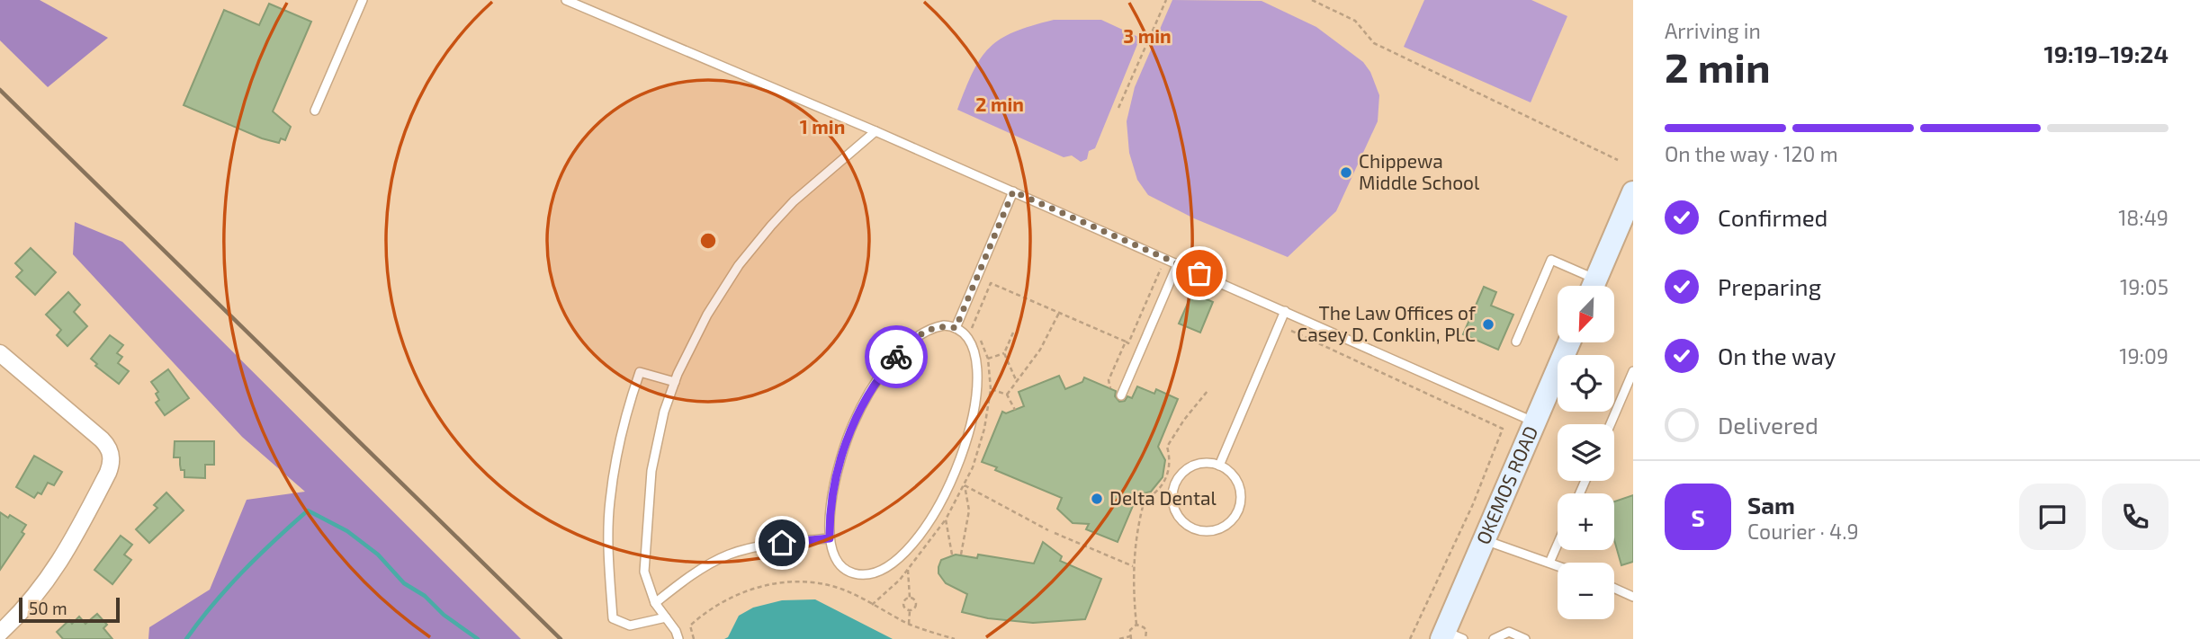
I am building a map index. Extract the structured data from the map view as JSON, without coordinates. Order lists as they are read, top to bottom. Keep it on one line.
{"streets":{"main road":["OKEMOS ROAD"]},"places":["Chippewa Middle School","The Law Offices of Casey D. Conklin, PLC","Delta Dental"],"scale_bar":"50 m","north":"bottom left","page":{"heading":["2 min","Arriving in","19:19–19:24"],"panel":["Sam","Courier · 4.9"],"bar":"On the way · 120 m","list":[["Confirmed","18:49"],["Preparing","19:05"],["On the way","19:09"],"Delivered"],"map_buttons":["+","−"],"round":"S","scale":"50 m"},"rings":["3 min","2 min","1 min"]}
